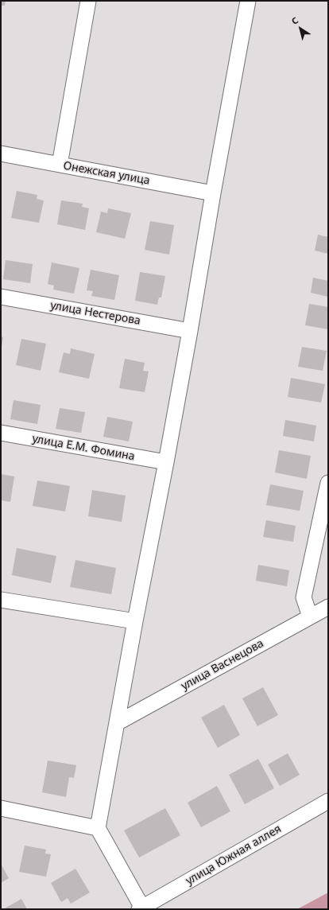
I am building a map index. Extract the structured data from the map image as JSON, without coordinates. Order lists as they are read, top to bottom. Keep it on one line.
{"streets":{"street":["Онежская улица","улица Нестерова","улица Е.М. Фомина","улица Васнецова","улица Южная аллея"]},"north":"top left"}
